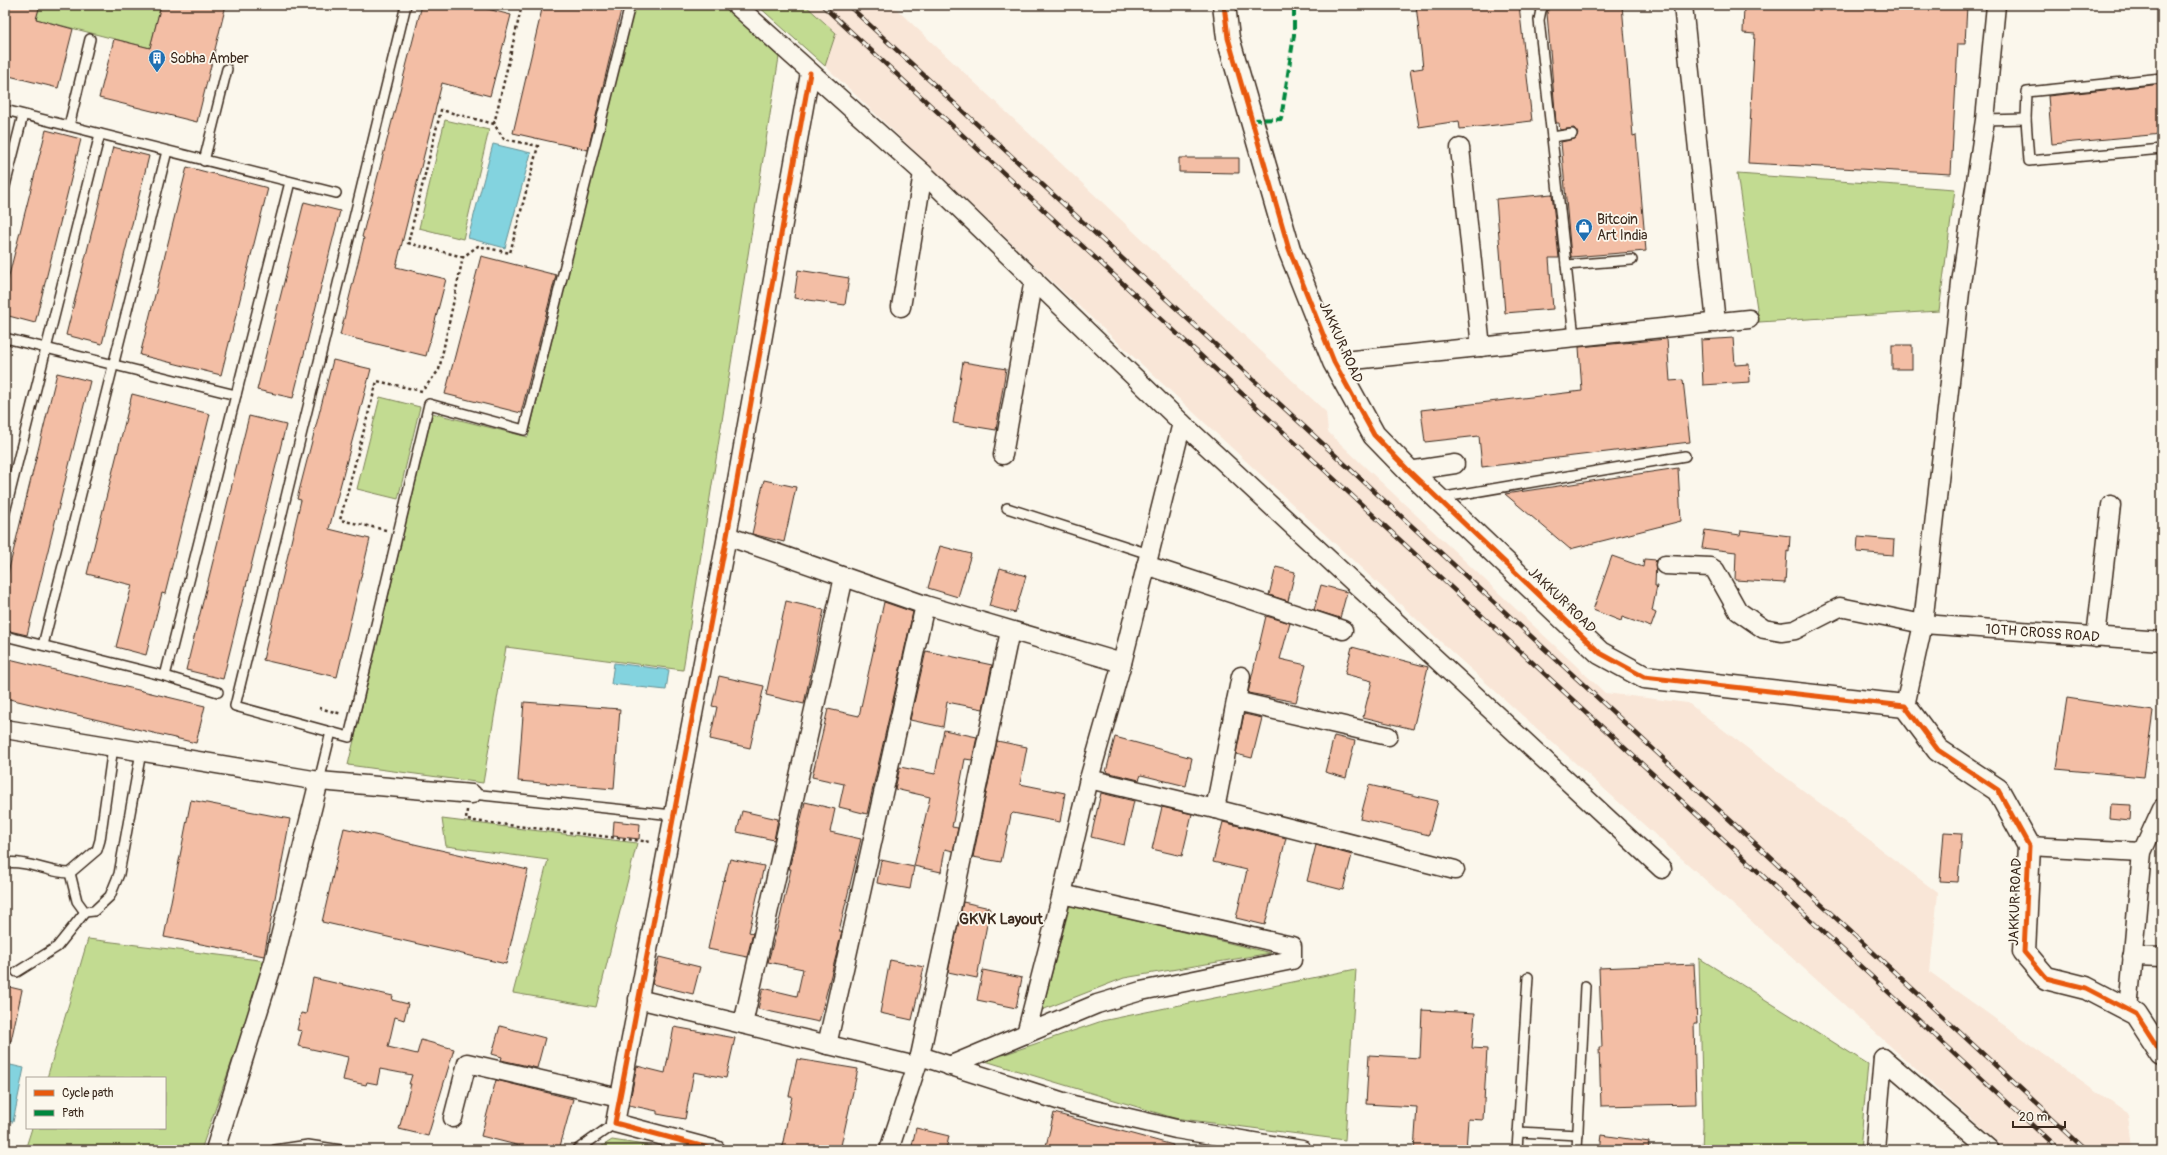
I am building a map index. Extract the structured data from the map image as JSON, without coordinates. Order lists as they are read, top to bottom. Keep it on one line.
{"streets":{"street":["JAKKUR ROAD","10TH CROSS ROAD"]},"districts":["GKVK Layout"],"places":{"building":["Sobha Amber"],"shop":["Bitcoin Art India"]},"legend":["Cycle path","Path"],"scale_bar":"20 m"}
